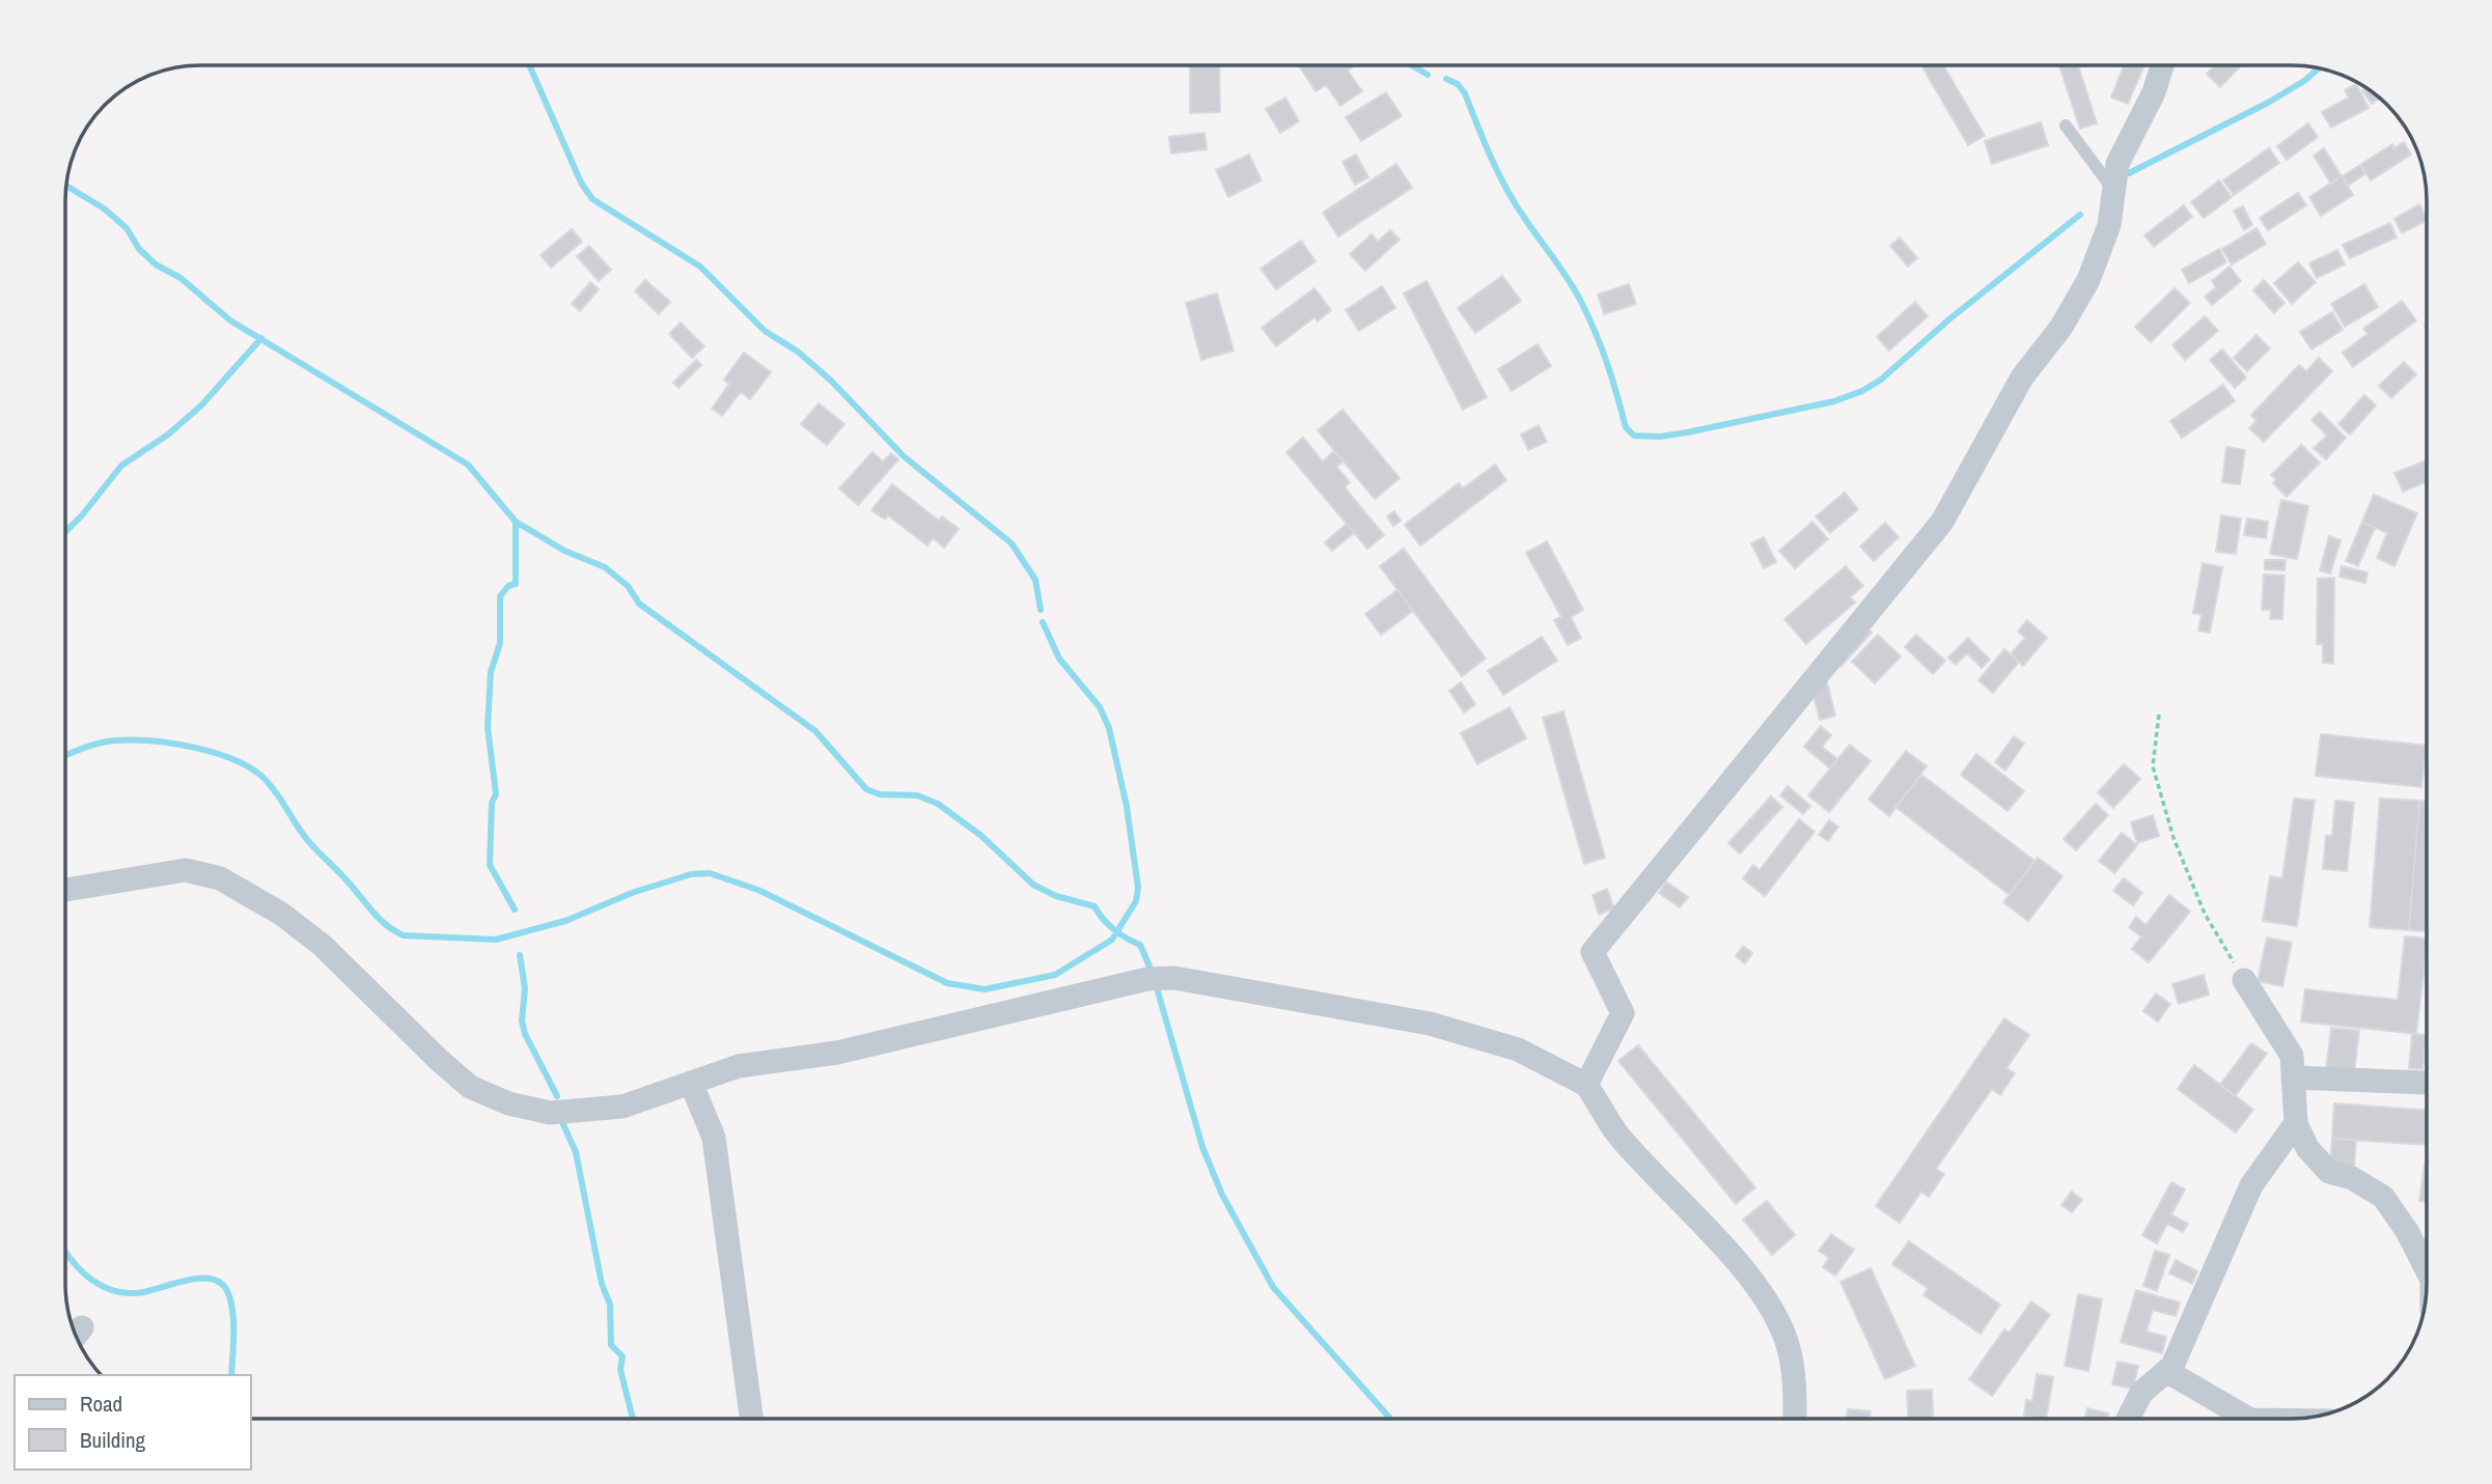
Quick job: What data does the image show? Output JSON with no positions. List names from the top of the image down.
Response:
{
  "legend": ["Road", "Building"]
}
